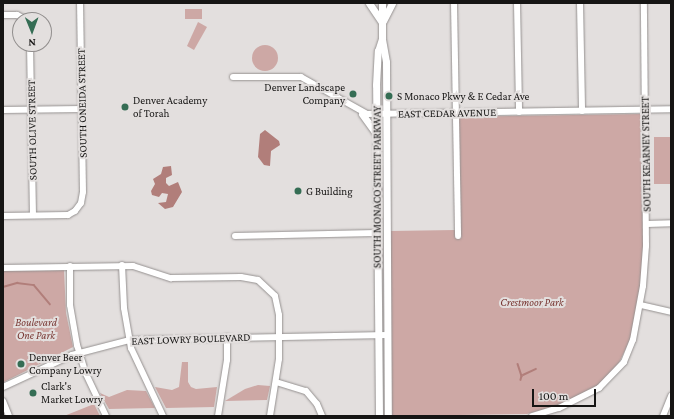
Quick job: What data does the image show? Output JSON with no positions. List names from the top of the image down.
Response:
{
  "streets": {
    "main road": ["SOUTH MONACO STREET PARKWAY"],
    "street": [
      "SOUTH ONEIDA STREET",
      "EAST CEDAR AVENUE",
      "SOUTH OLIVE STREET",
      "SOUTH KEARNEY STREET",
      "EAST LOWRY BOULEVARD"
    ]
  },
  "crossings": [
    ["SOUTH ONEIDA STREET", "SOUTH OLIVE STREET"],
    ["EAST CEDAR AVENUE", "SOUTH KEARNEY STREET"],
    ["EAST CEDAR AVENUE", "SOUTH MONACO STREET PARKWAY"],
    ["SOUTH MONACO STREET PARKWAY", "EAST LOWRY BOULEVARD"]
  ],
  "parks": ["Crestmoor Park", "Boulevard One Park"],
  "places": [
    "Denver Landscape Company",
    "S Monaco Pkwy & E Cedar Ave",
    "Denver Academy of Torah",
    "G Building",
    "Denver Beer Company Lowry",
    "Clark's Market Lowry"
  ],
  "scale_bar": "100 m",
  "north": "bottom"
}
